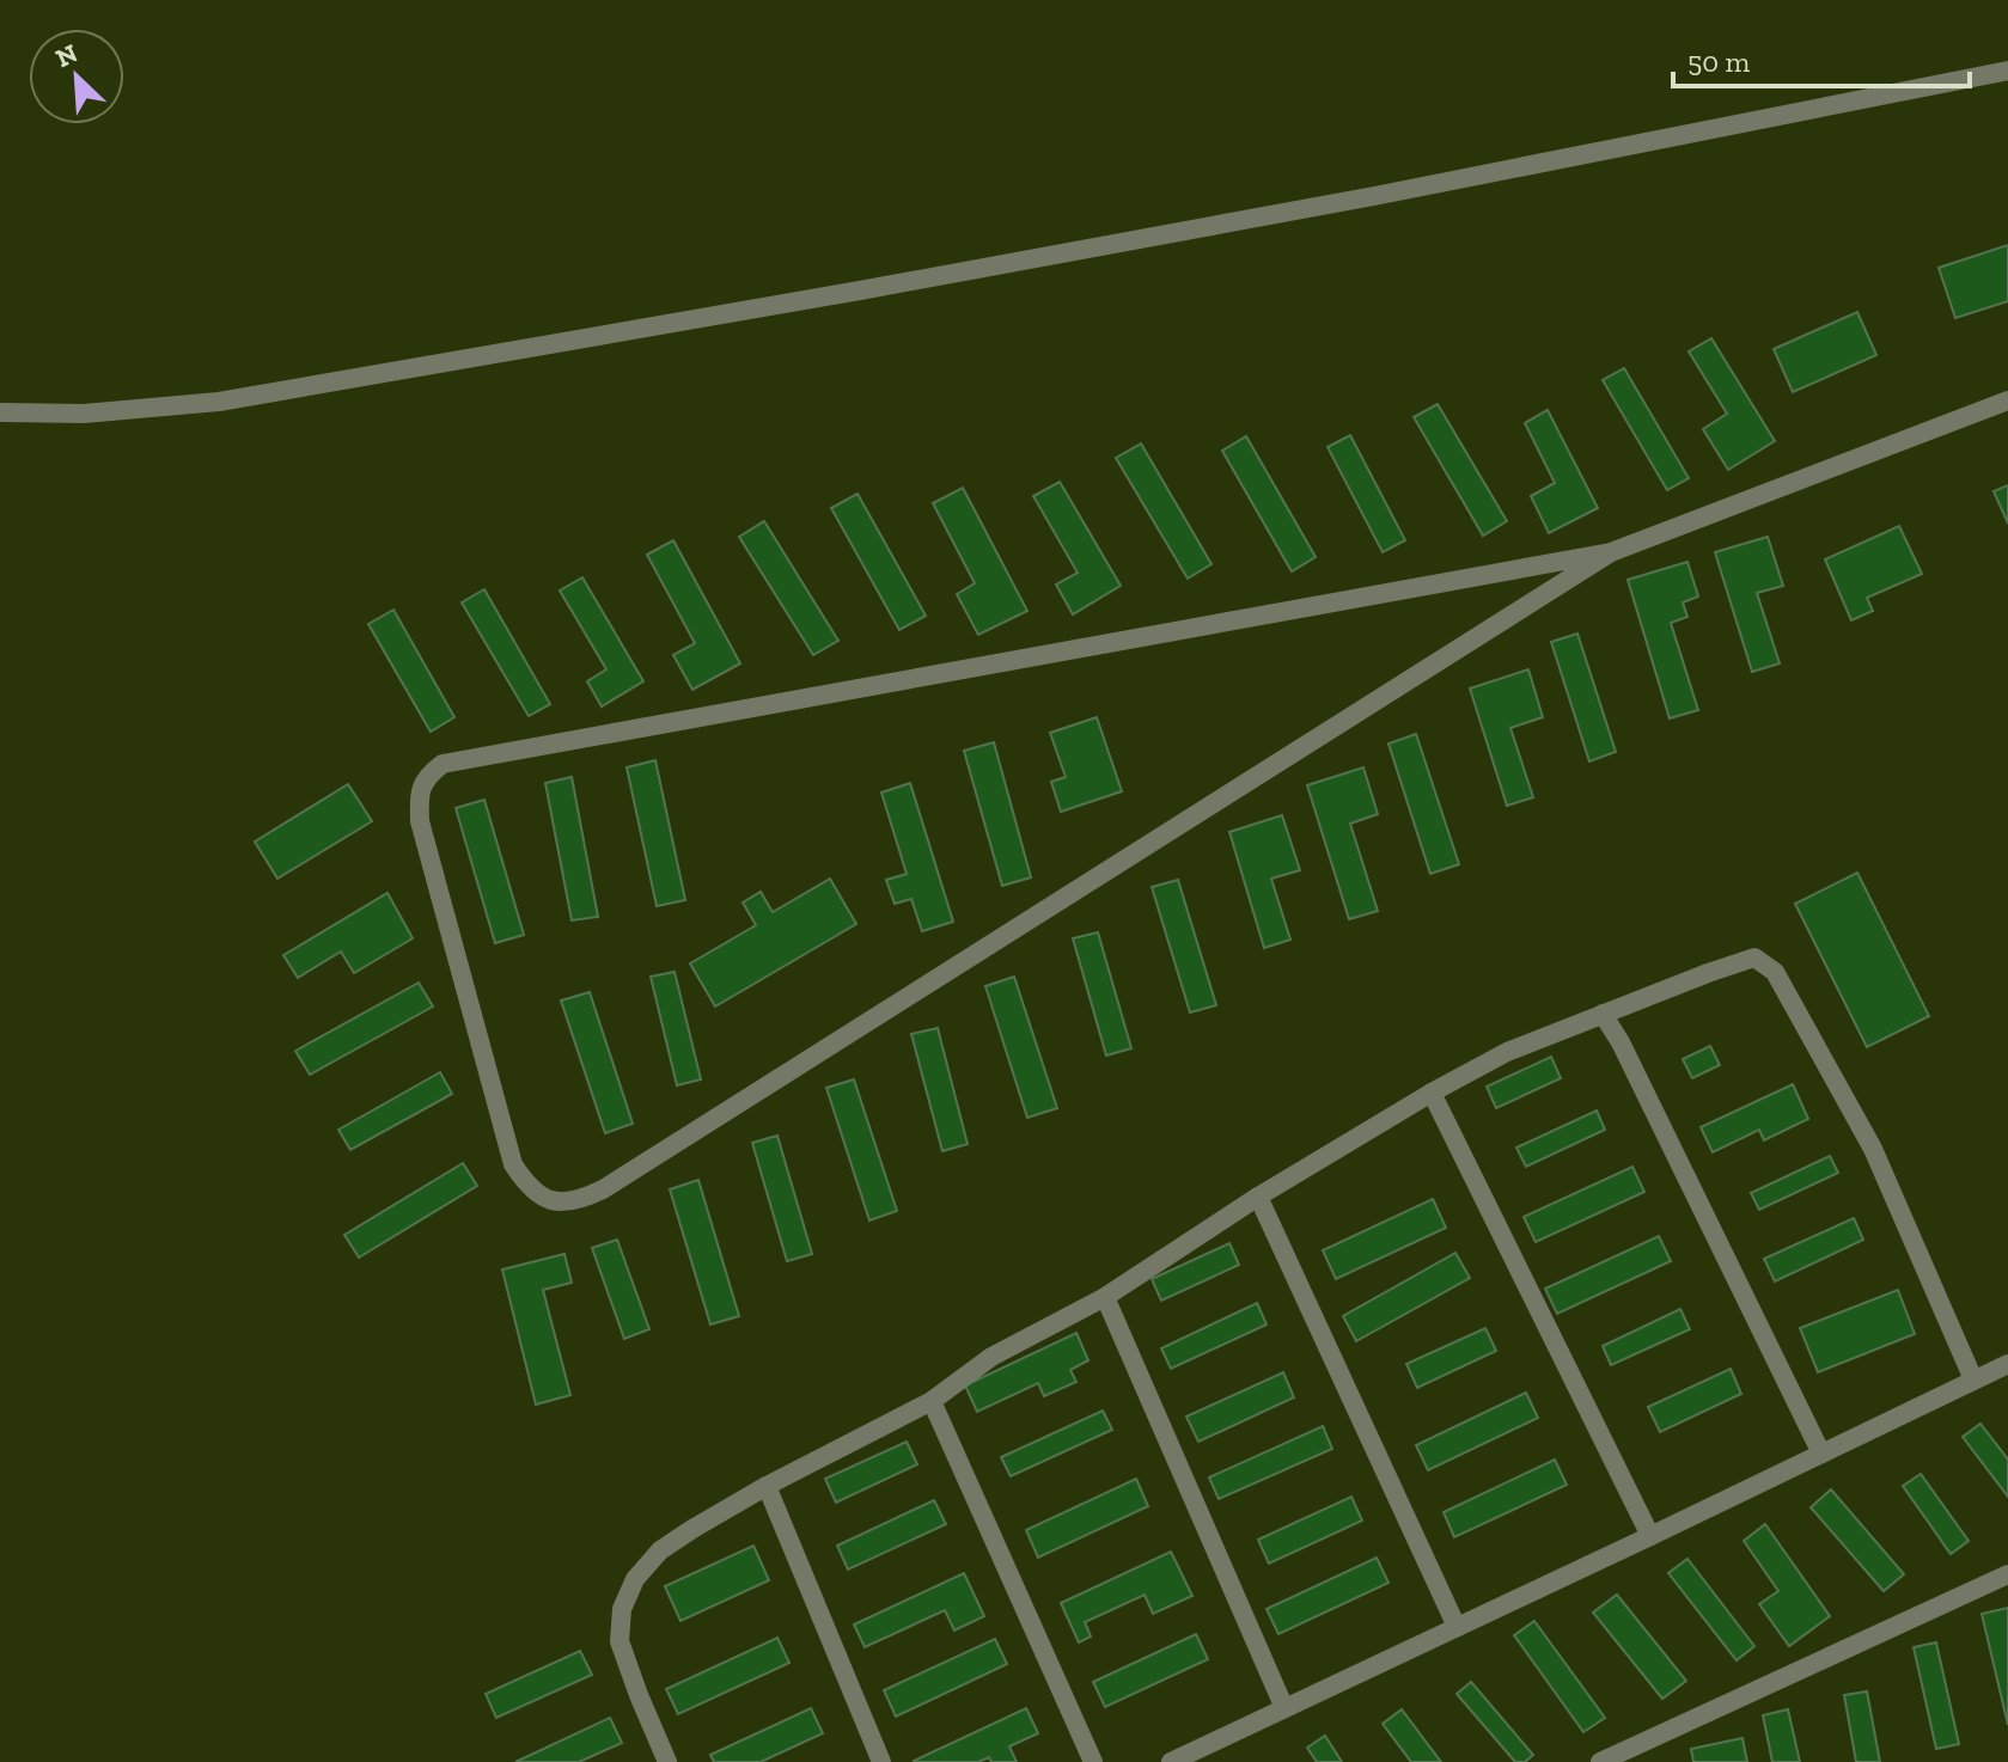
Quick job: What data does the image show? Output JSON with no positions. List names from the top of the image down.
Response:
{
  "scale_bar": "50 m",
  "north": "top left"
}
